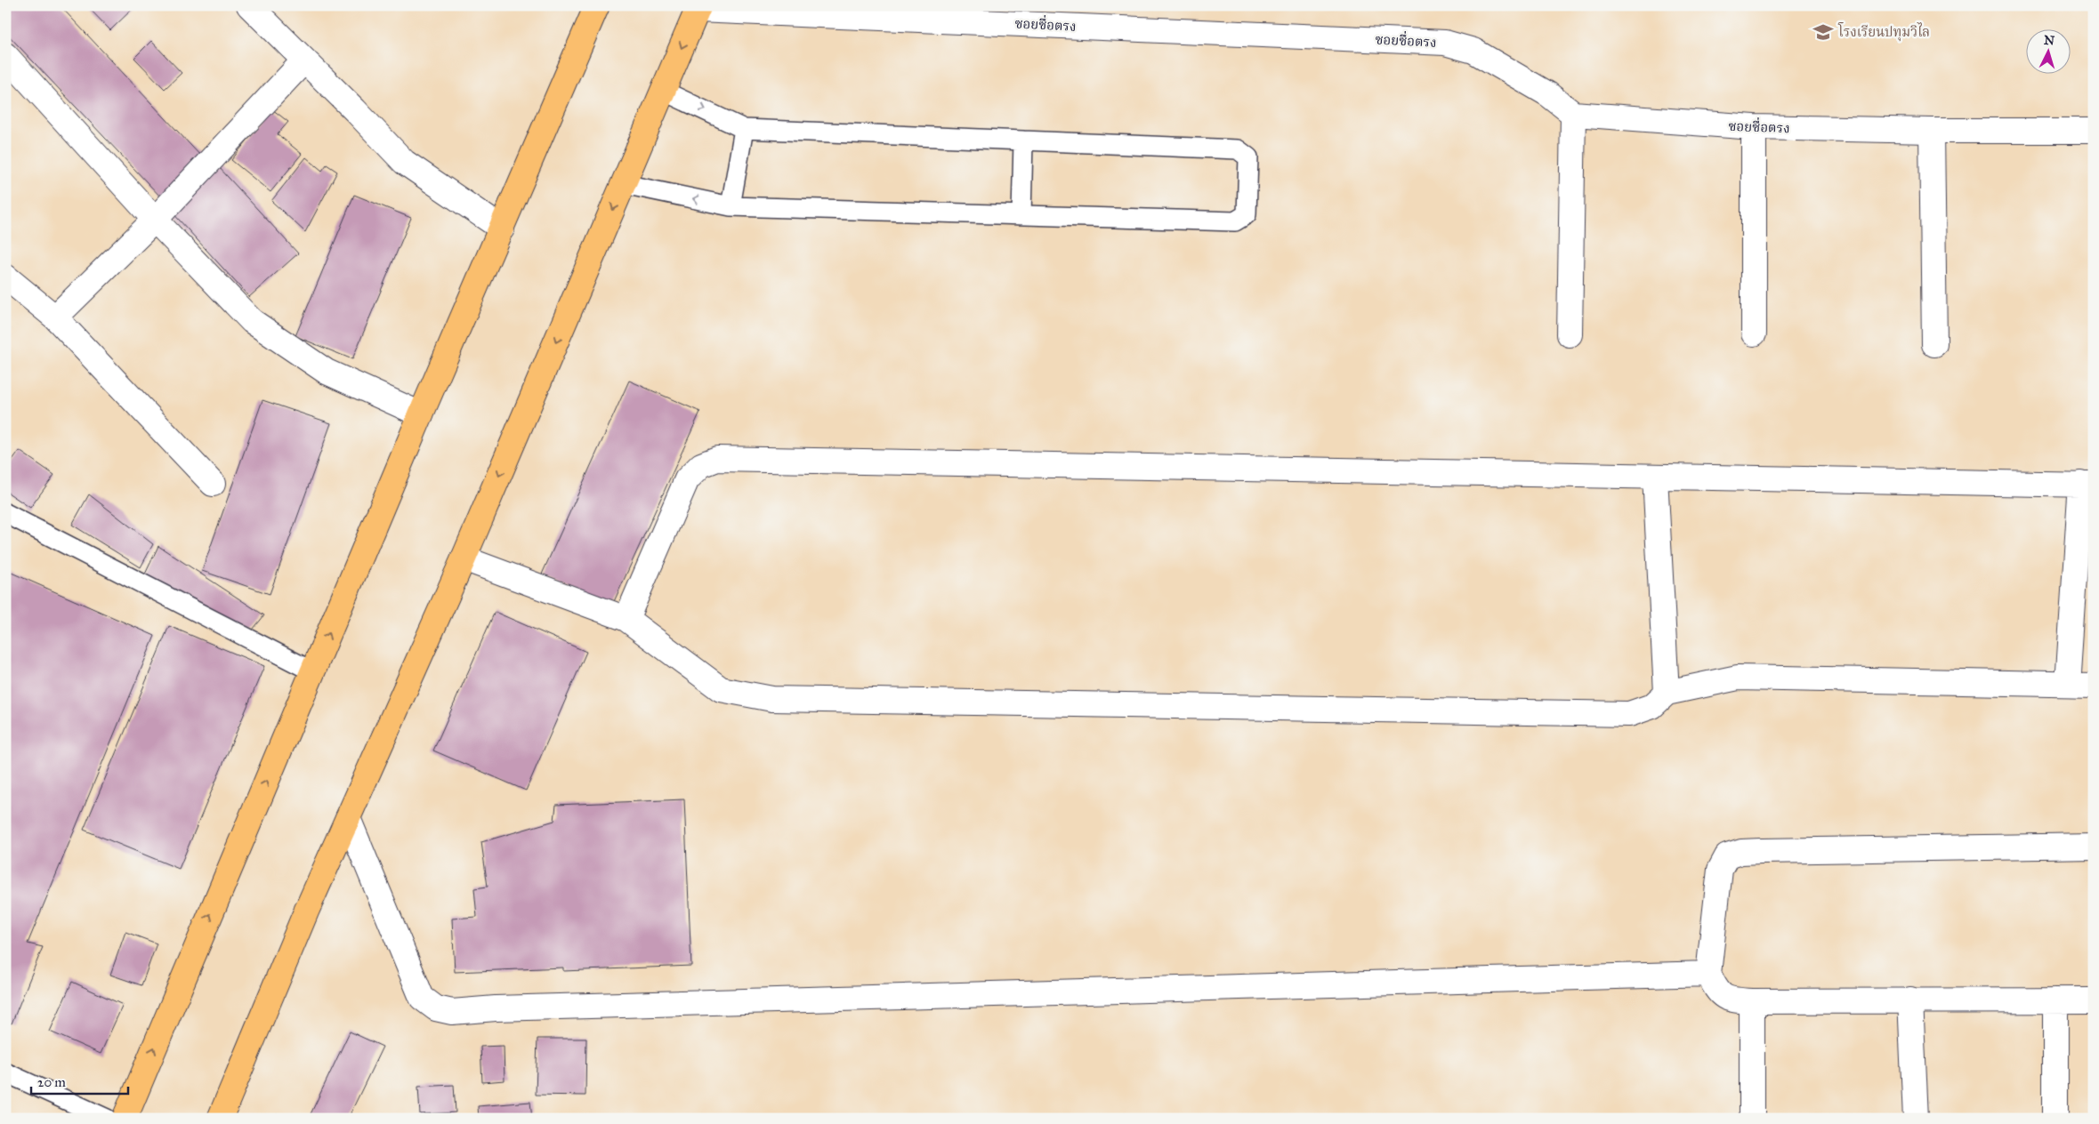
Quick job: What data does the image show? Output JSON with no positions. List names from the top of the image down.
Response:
{
  "streets": {
    "street": ["ซอยซื่อตรง"]
  },
  "places": {
    "school or university": ["โรงเรียนปทุมวิไล"]
  },
  "scale_bar": "20 m",
  "north": "top"
}
